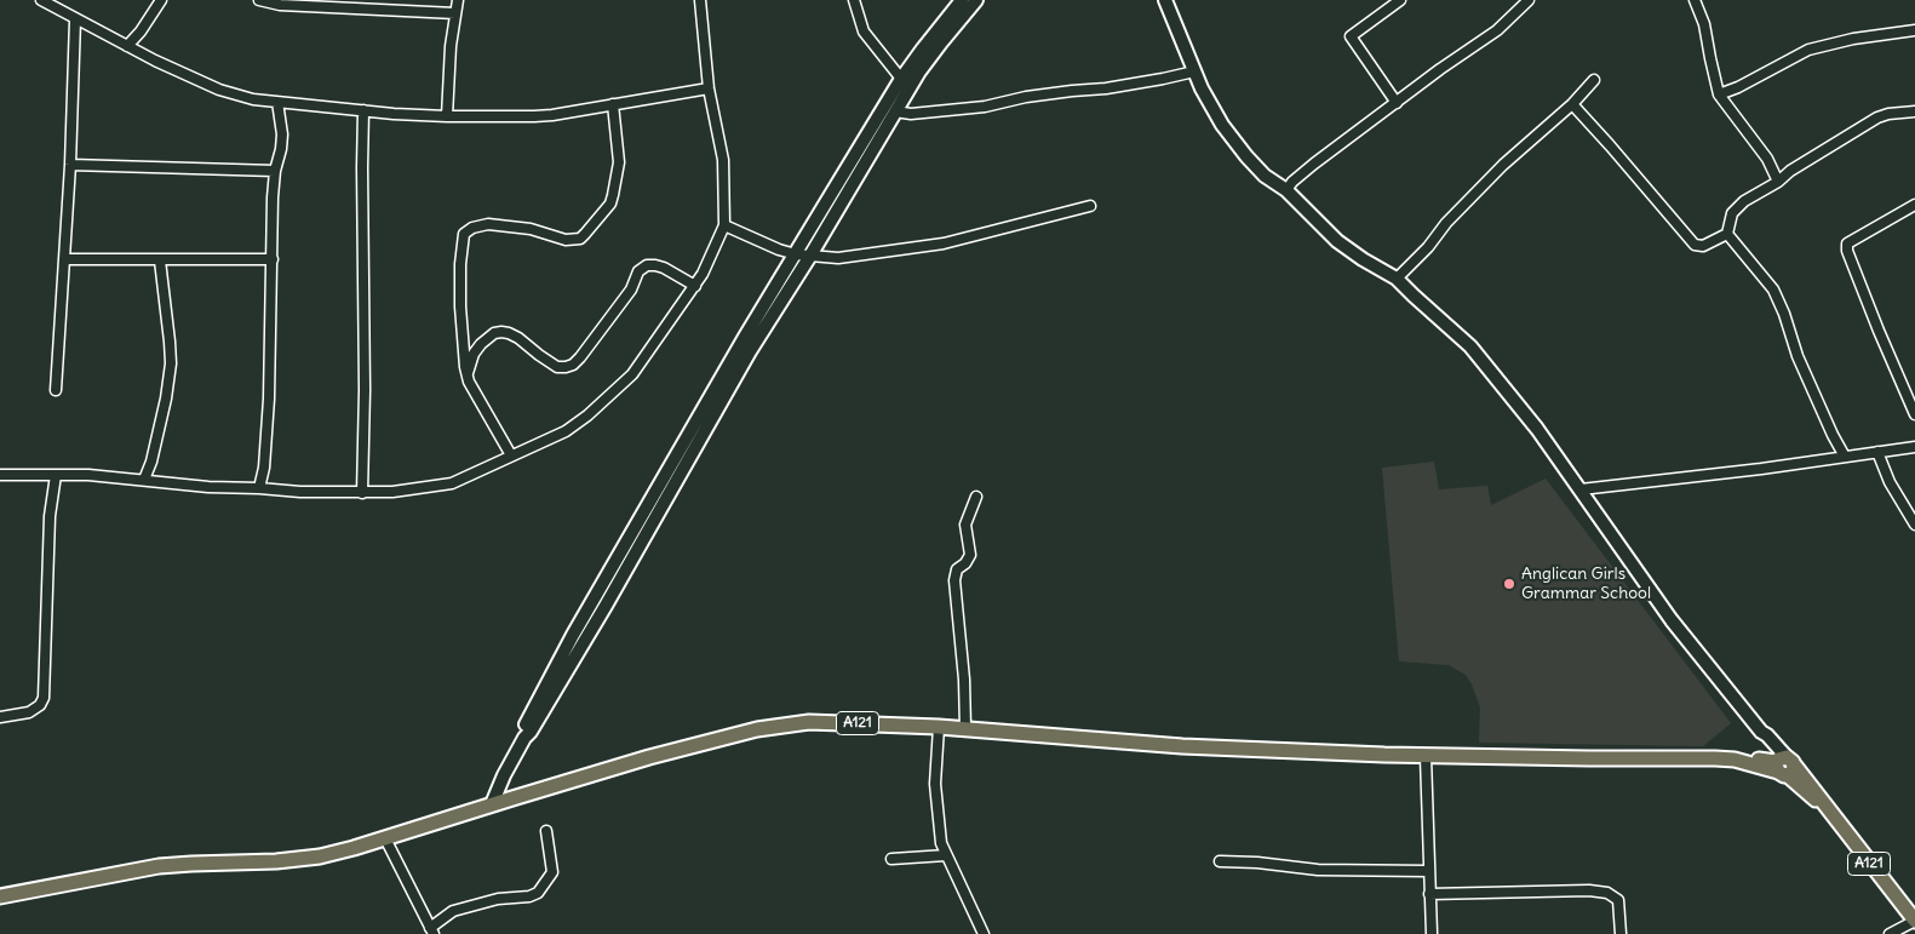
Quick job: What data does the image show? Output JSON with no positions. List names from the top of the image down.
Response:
{
  "streets": {
    "main road": ["A121"]
  },
  "places": ["Anglican Girls Grammar School"]
}
